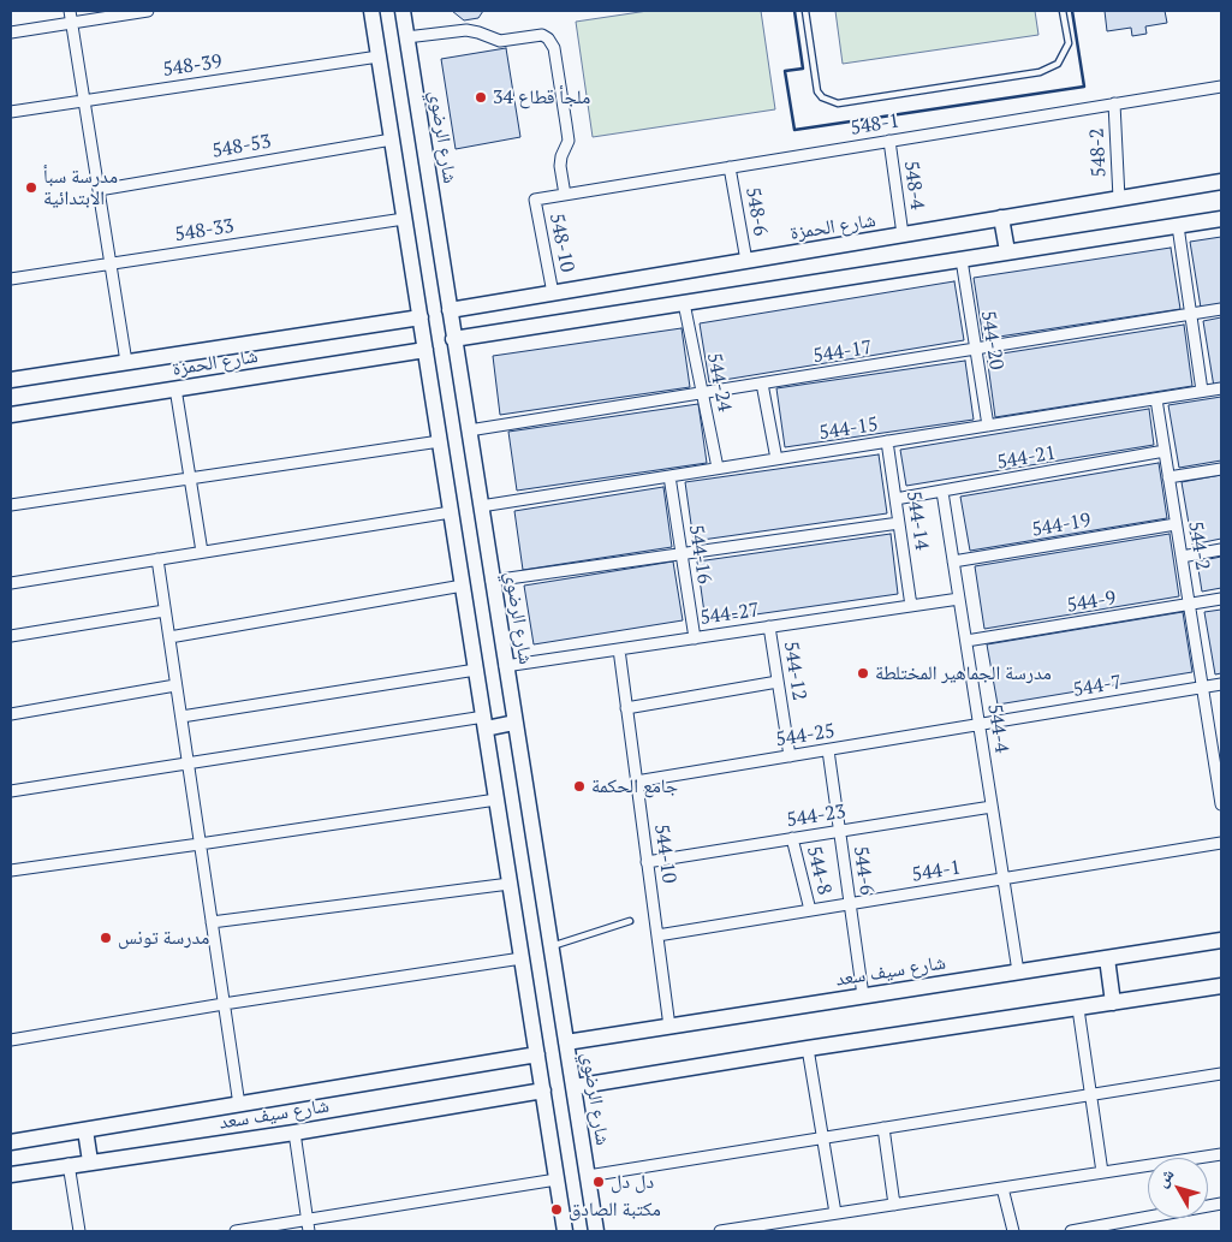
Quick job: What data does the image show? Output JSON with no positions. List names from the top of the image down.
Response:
{
  "streets": {
    "street": [
      "548-39",
      "548-1",
      "شارع الرضوي",
      "548-53",
      "548-2",
      "548-4",
      "548-6",
      "شارع الحمزة",
      "548-33",
      "548-10",
      "544-20",
      "544-17",
      "544-24",
      "544-15",
      "544-21",
      "544-14",
      "544-19",
      "544-2",
      "544-16",
      "544-9",
      "544-27",
      "544-12",
      "544-7",
      "544-4",
      "544-25",
      "544-23",
      "544-10",
      "544-8",
      "544-6",
      "544-1",
      "شارع سيف سعد"
    ]
  },
  "crossings": [
    ["548-1", "548-2"],
    ["548-1", "548-4"],
    ["548-1", "548-6"],
    ["548-1", "548-10"],
    ["شارع الرضوي", "شارع الحمزة"],
    ["شارع الرضوي", "544-17"],
    ["شارع الرضوي", "544-15"],
    ["شارع الرضوي", "544-27"],
    ["شارع الرضوي", "شارع سيف سعد"],
    ["548-2", "شارع الحمزة"],
    ["548-4", "شارع الحمزة"],
    ["548-6", "شارع الحمزة"],
    ["شارع الحمزة", "548-10"],
    ["544-20", "544-17"],
    ["544-20", "544-15"],
    ["544-17", "544-24"],
    ["544-24", "544-15"],
    ["544-15", "544-14"],
    ["544-15", "544-2"],
    ["544-15", "544-16"],
    ["544-21", "544-14"],
    ["544-21", "544-2"],
    ["544-21", "544-4"],
    ["544-14", "544-27"],
    ["544-19", "544-2"],
    ["544-19", "544-4"],
    ["544-2", "544-9"],
    ["544-2", "544-7"],
    ["544-16", "544-27"],
    ["544-9", "544-4"],
    ["544-27", "544-12"],
    ["544-27", "544-4"],
    ["544-27", "544-10"],
    ["544-12", "544-25"],
    ["544-7", "544-4"],
    ["544-7", "544-25"],
    ["544-4", "544-25"],
    ["544-4", "544-23"],
    ["544-4", "544-1"],
    ["544-4", "شارع سيف سعد"],
    ["544-25", "544-10"],
    ["544-25", "544-6"],
    ["544-23", "544-10"],
    ["544-23", "544-8"],
    ["544-23", "544-6"],
    ["544-10", "544-1"],
    ["544-10", "شارع سيف سعد"],
    ["544-8", "544-1"],
    ["544-6", "544-1"],
    ["544-6", "شارع سيف سعد"]
  ],
  "places": [
    "ملجأ قطاع 34",
    "مدرسة سبأ الابتدائية",
    "مدرسة الجماهير المختلطة",
    "جامع الحكمة",
    "مدرسة تونس",
    "دل دل",
    "مكتبة الصادق"
  ],
  "north": "top left"
}
